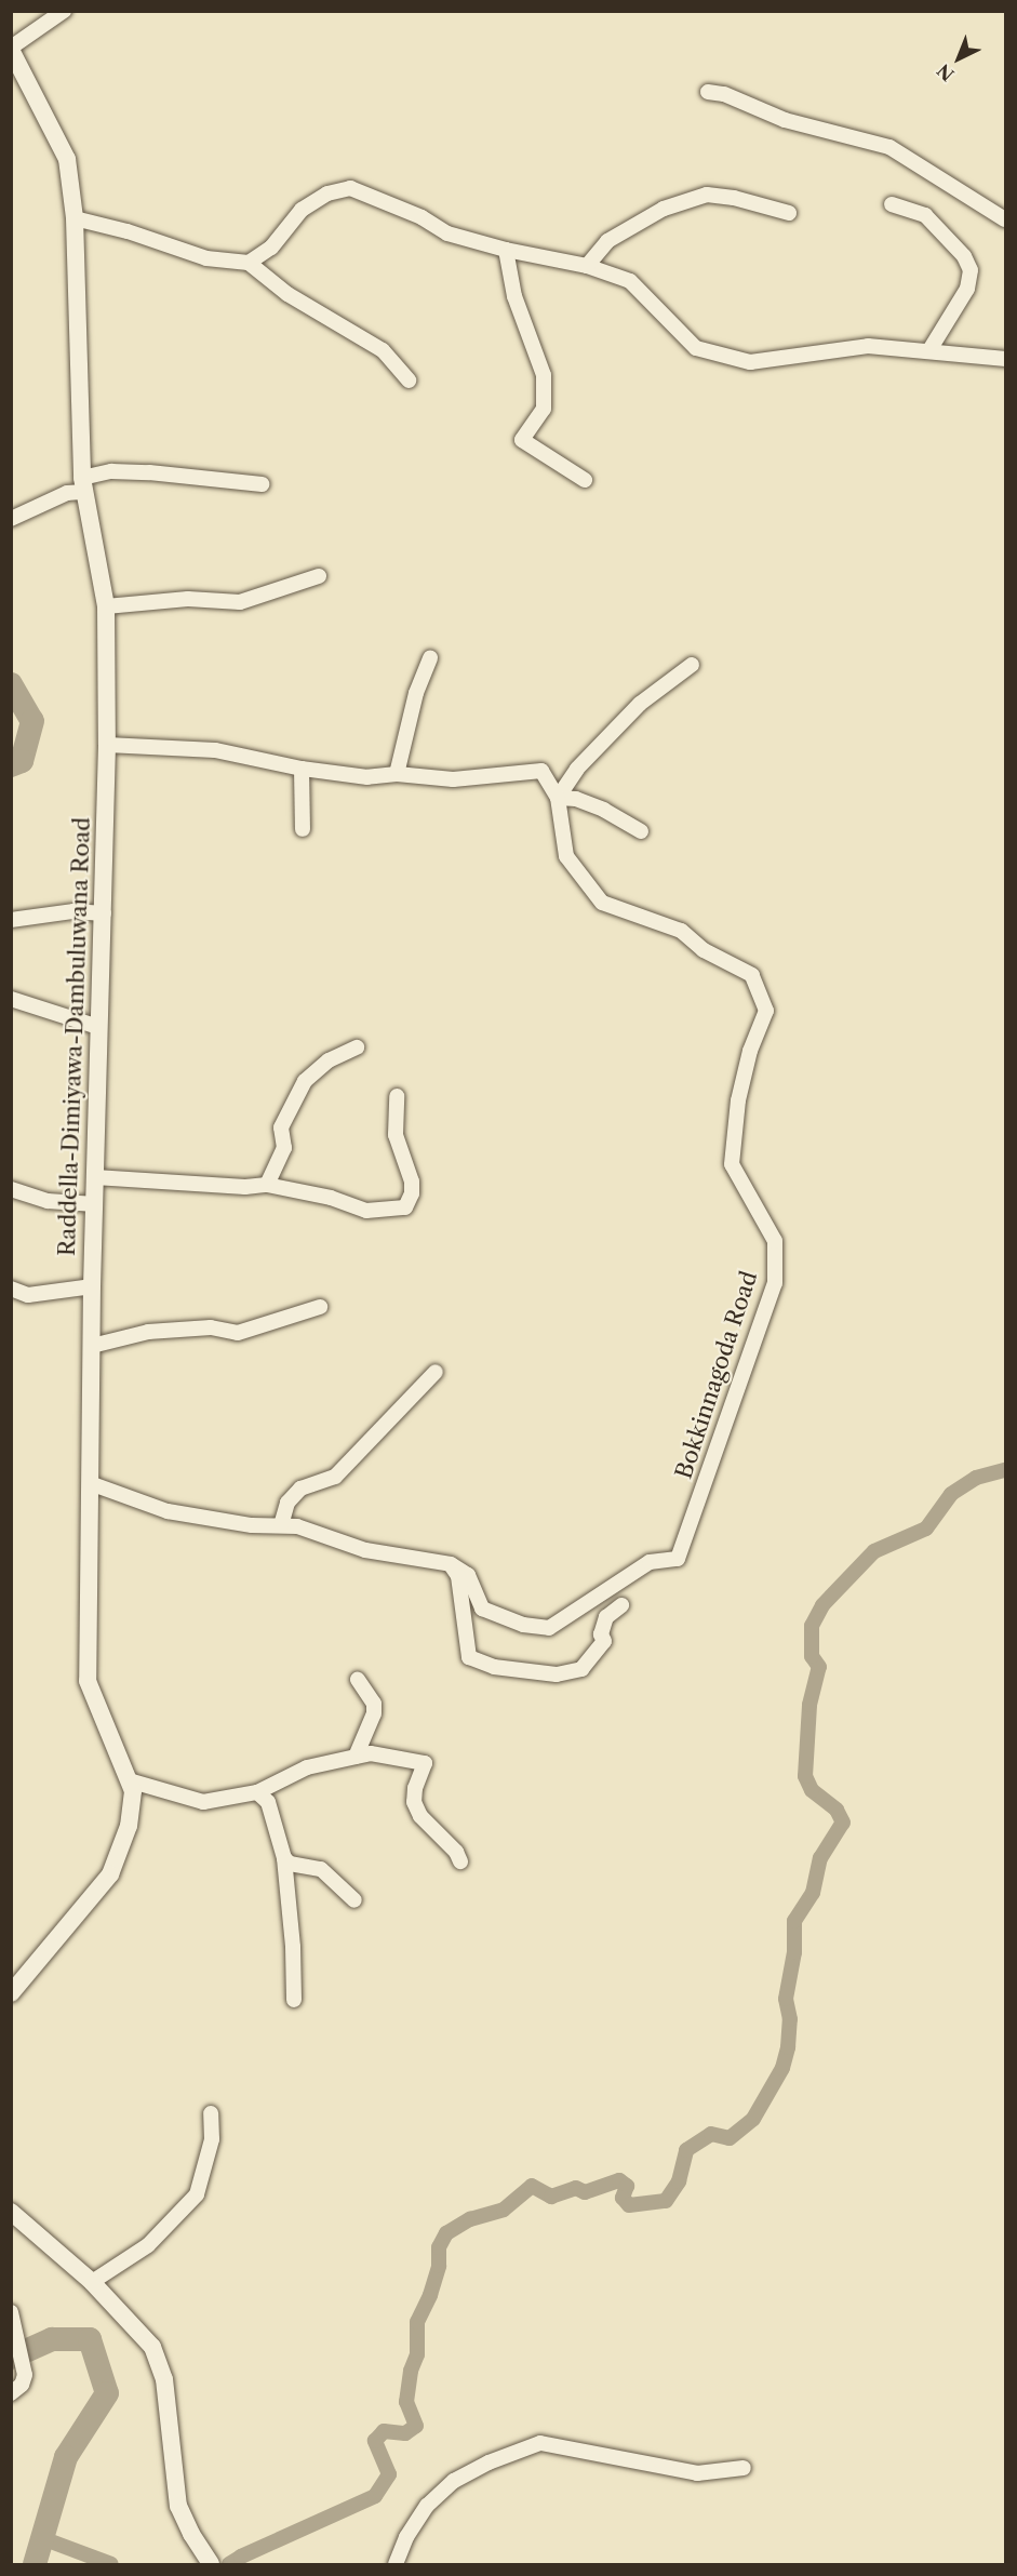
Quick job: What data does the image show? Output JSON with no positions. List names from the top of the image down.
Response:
{
  "streets": {
    "street": ["Raddella-Dimiyawa-Dambuluwana Road", "Bokkinnagoda Road"]
  },
  "crossings": [
    ["Raddella-Dimiyawa-Dambuluwana Road", "Bokkinnagoda Road"]
  ],
  "north": "bottom left"
}
